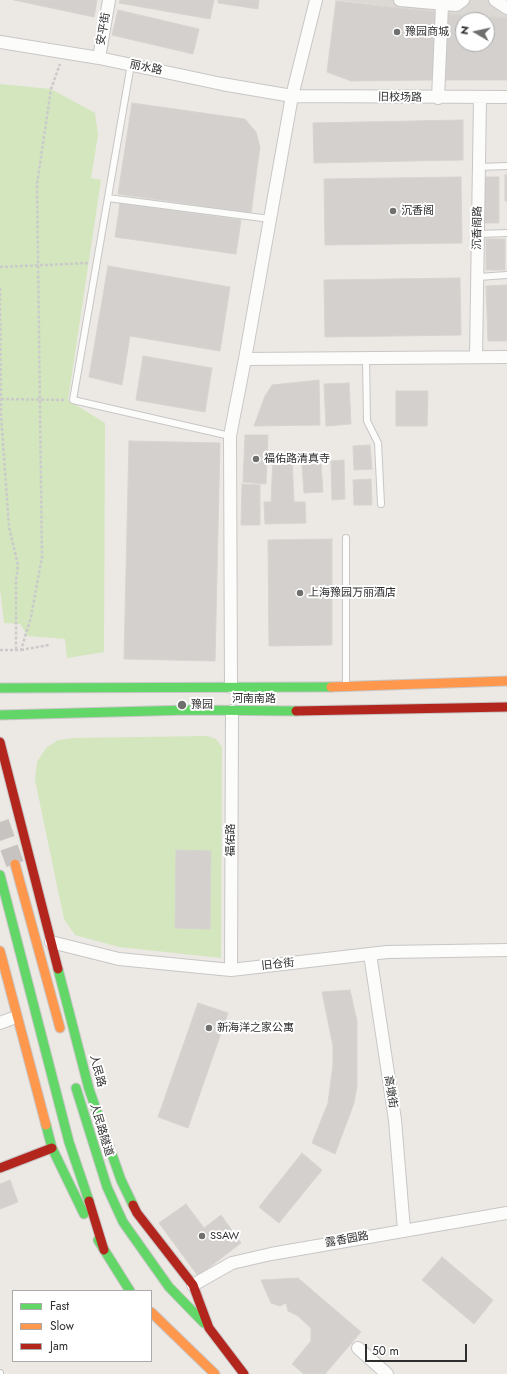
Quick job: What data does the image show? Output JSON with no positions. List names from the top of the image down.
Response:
{
  "streets": {
    "main road": ["河南南路", "人民路", "人民路隧道"],
    "street": [
      "安平街",
      "丽水路",
      "旧校场路",
      "沉香阁路",
      "福佑路",
      "旧仓街",
      "高墩街",
      "露香园路"
    ]
  },
  "crossings": [
    ["安平街", "丽水路"],
    ["丽水路", "旧校场路"],
    ["旧校场路", "沉香阁路"],
    ["河南南路", "福佑路"],
    ["福佑路", "旧仓街"],
    ["旧仓街", "人民路"],
    ["旧仓街", "高墩街"],
    ["人民路", "人民路隧道"],
    ["人民路", "露香园路"],
    ["高墩街", "露香园路"]
  ],
  "places": [
    "豫园商城",
    "沉香阁",
    "福佑路清真寺",
    "上海豫园万丽酒店",
    "豫园",
    "新海洋之家公寓",
    "SSAW"
  ],
  "legend": ["Fast", "Slow", "Jam"],
  "scale_bar": "50 m",
  "north": "left"
}
